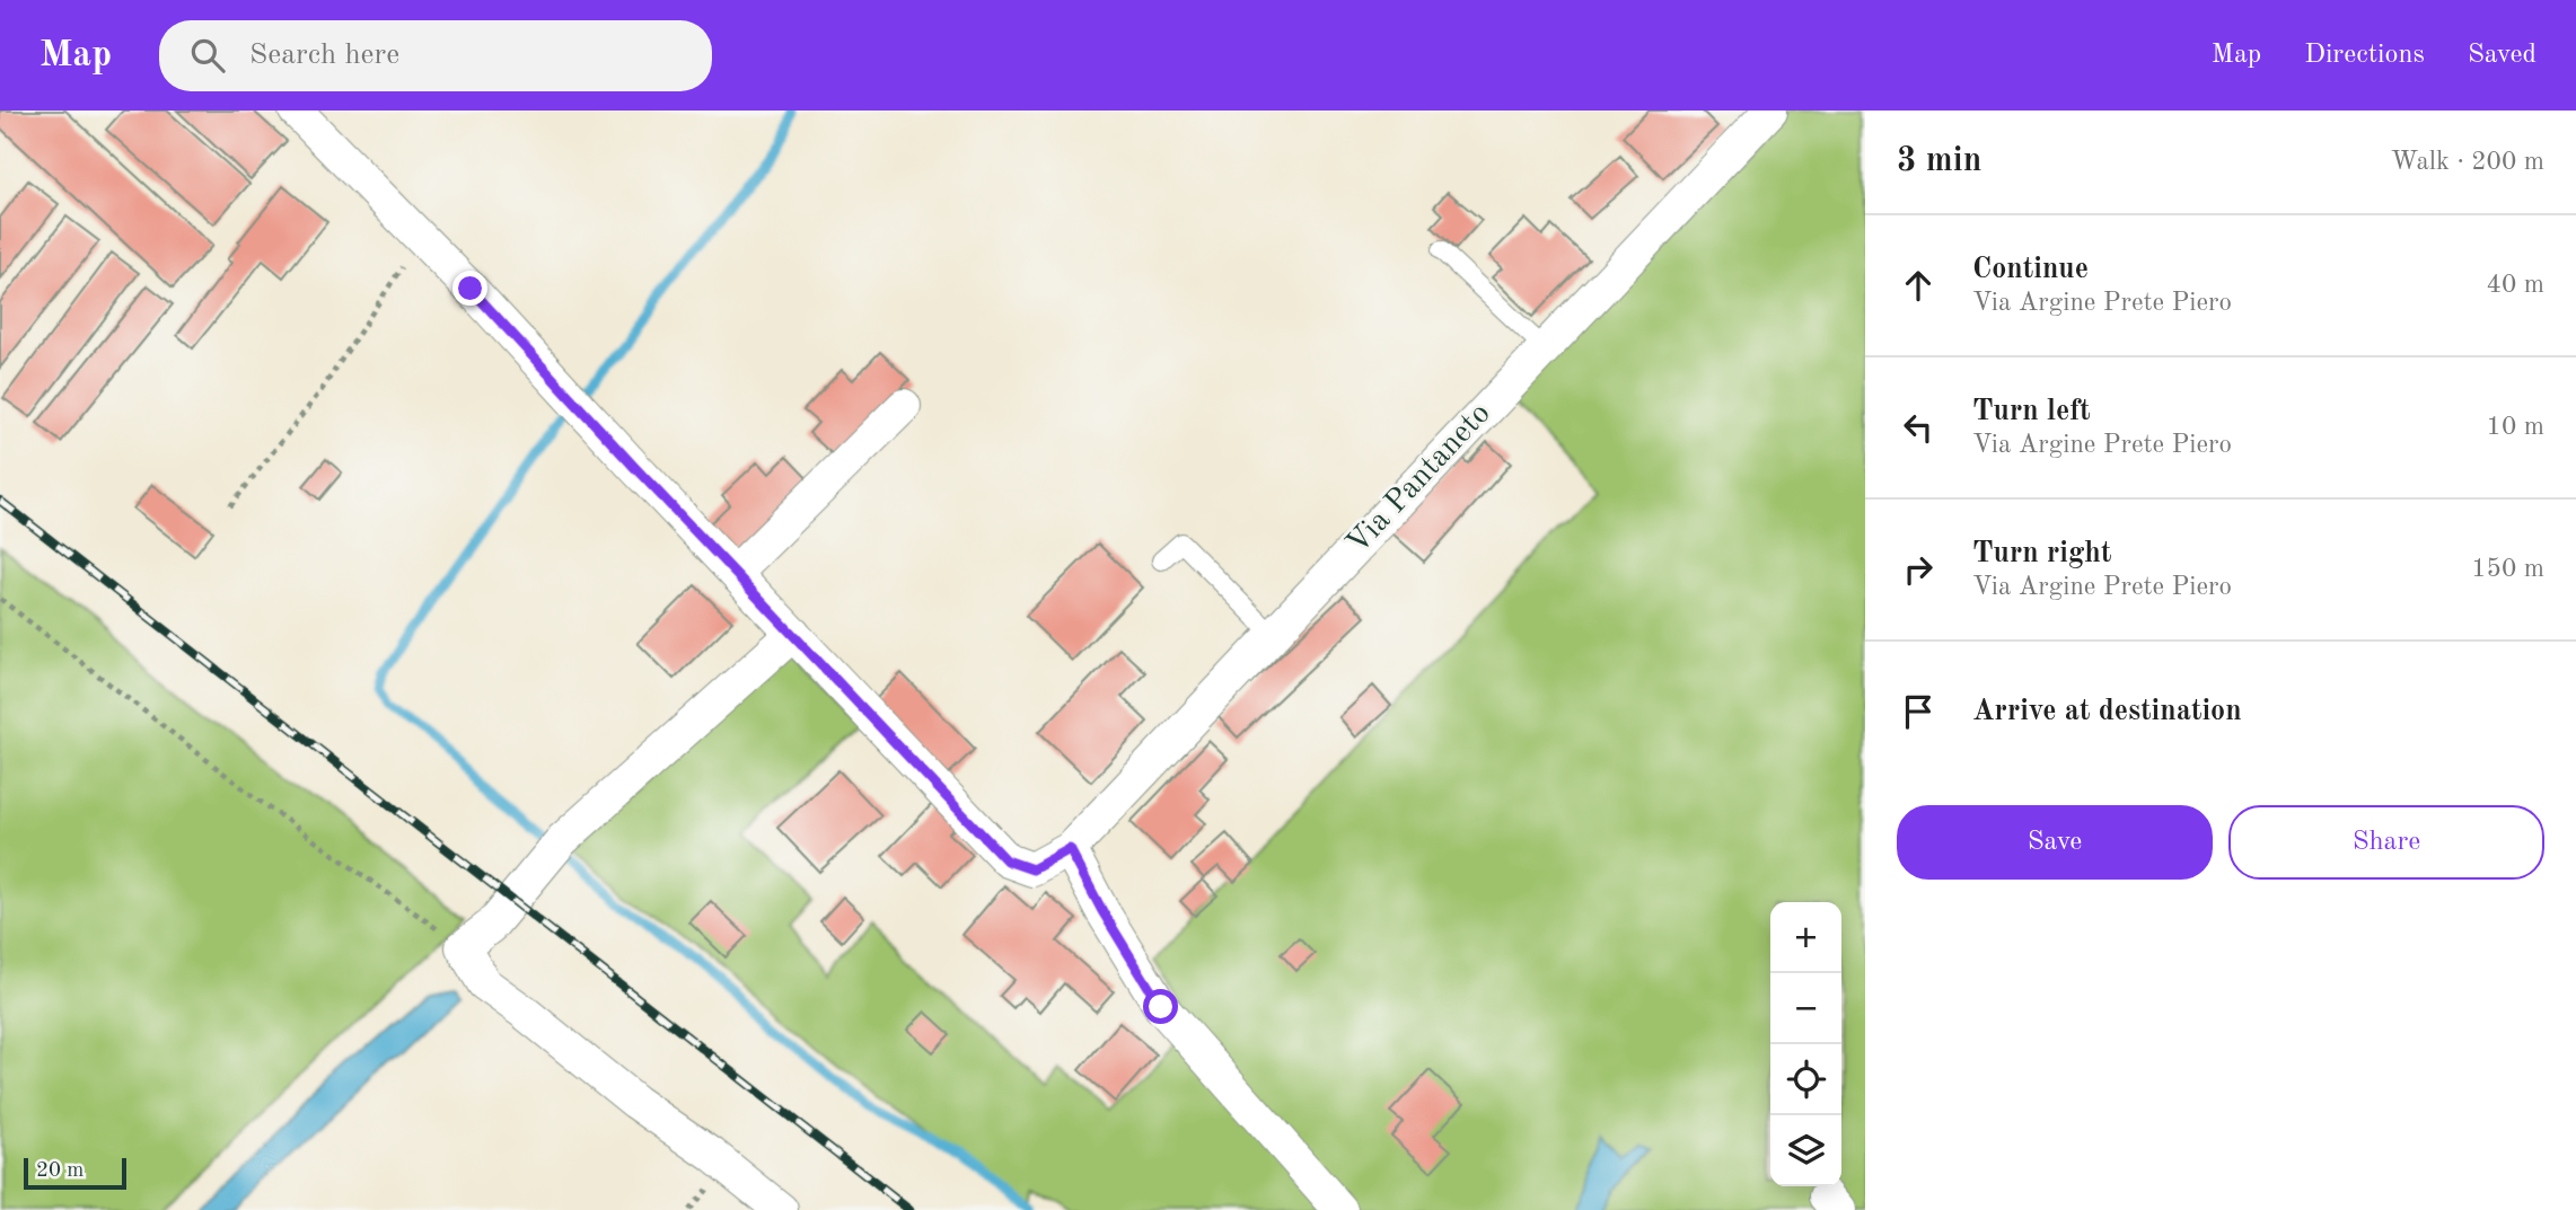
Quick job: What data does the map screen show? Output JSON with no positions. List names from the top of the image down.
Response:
{
  "streets": {
    "street": ["Via Pantaneto"]
  },
  "scale_bar": "20 m",
  "page": {
    "header": "Map",
    "search": "Search here",
    "nav": ["Map", "Directions", "Saved"],
    "heading": ["3 min", "Walk · 200 m"],
    "list": [
      ["Continue", "Via Argine Prete Piero", "40 m"],
      ["Turn left", "Via Argine Prete Piero", "10 m"],
      ["Turn right", "Via Argine Prete Piero", "150 m"],
      "Arrive at destination"
    ],
    "buttons": ["Save", "Share"],
    "map_buttons": ["+", "−"],
    "scale": "20 m"
  }
}
